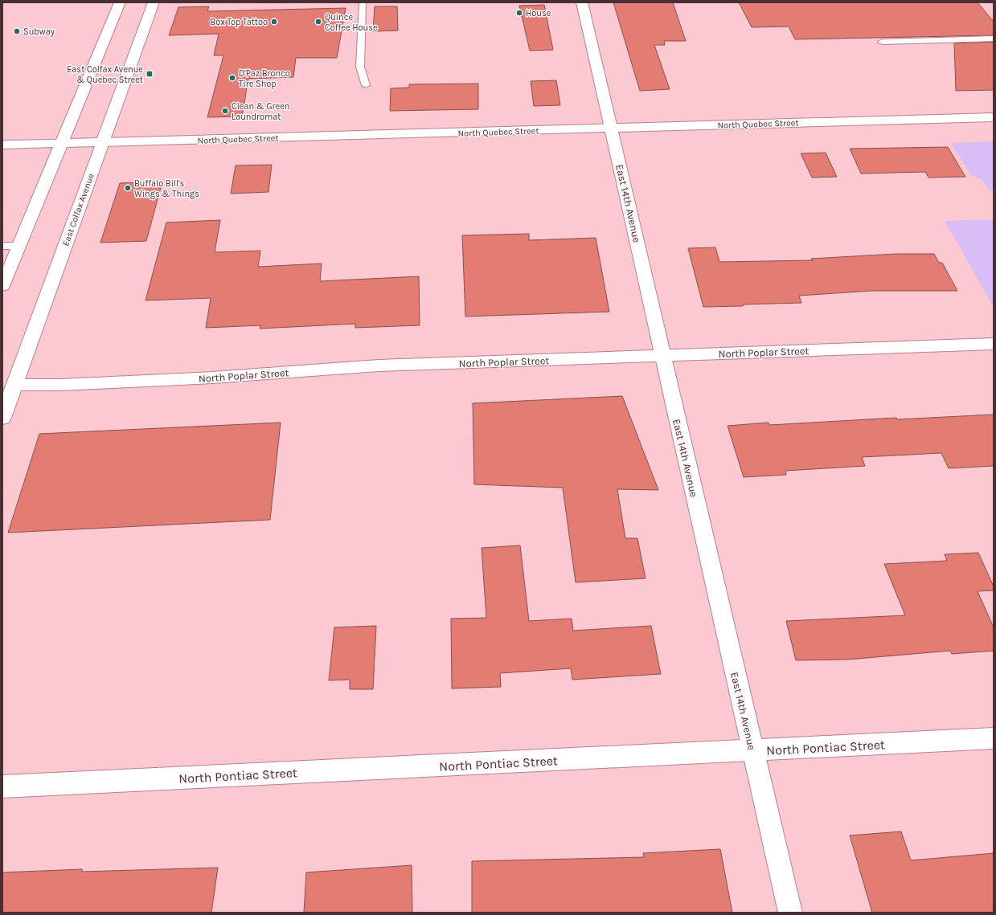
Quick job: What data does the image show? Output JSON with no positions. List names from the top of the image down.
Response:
{
  "streets": {
    "main road": [
      "North Quebec Street",
      "East 14th Avenue",
      "East Colfax Avenue",
      "North Poplar Street",
      "North Pontiac Street"
    ]
  },
  "crossings": [
    ["North Quebec Street", "East 14th Avenue"],
    ["North Quebec Street", "East Colfax Avenue"],
    ["East 14th Avenue", "North Poplar Street"],
    ["East 14th Avenue", "North Pontiac Street"],
    ["East Colfax Avenue", "North Poplar Street"]
  ],
  "places": {
    "other": [
      "House",
      "Box Top Tattoo",
      "Quince Coffee House",
      "Subway",
      "D'Paz Bronco Tire Shop",
      "Clean & Green Laundromat",
      "Buffalo Bill's Wings & Things"
    ],
    "transit": ["East Colfax Avenue & Quebec Street"]
  }
}
